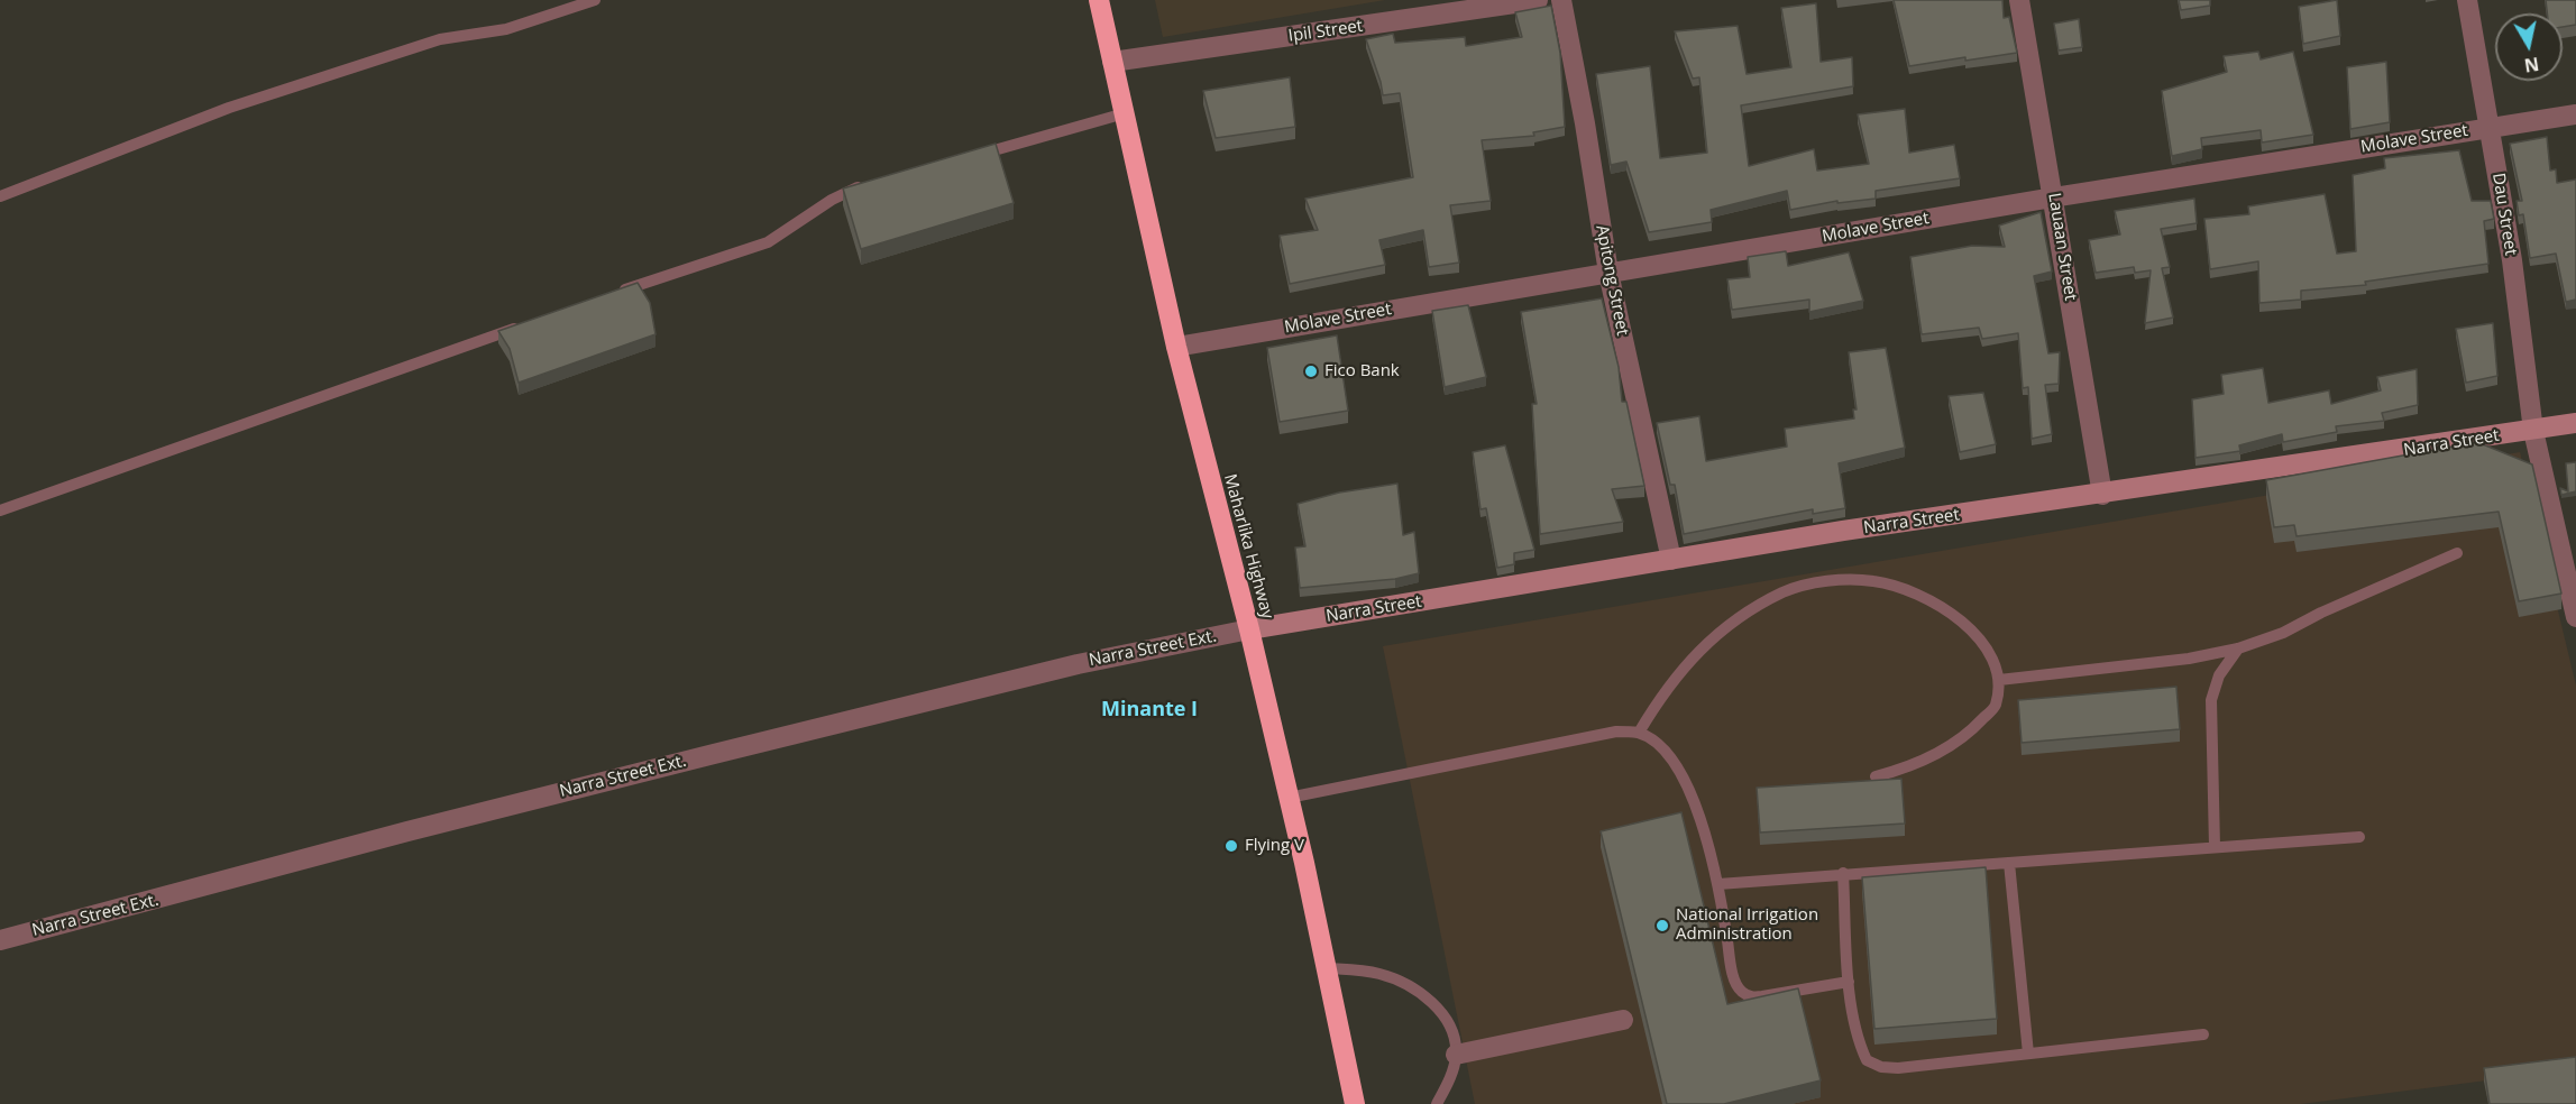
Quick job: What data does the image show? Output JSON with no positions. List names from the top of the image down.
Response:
{
  "streets": {
    "highway": ["Maharlika Highway"],
    "street": [
      "Ipil Street",
      "Molave Street",
      "Dau Street",
      "Lauaan Street",
      "Apitong Street",
      "Narra Street",
      "Narra Street Ext."
    ]
  },
  "crossings": [
    ["Ipil Street", "Maharlika Highway"],
    ["Molave Street", "Dau Street"],
    ["Molave Street", "Lauaan Street"],
    ["Molave Street", "Apitong Street"],
    ["Molave Street", "Maharlika Highway"],
    ["Dau Street", "Narra Street"],
    ["Lauaan Street", "Narra Street"],
    ["Apitong Street", "Narra Street"],
    ["Narra Street", "Maharlika Highway"],
    ["Narra Street", "Narra Street Ext."],
    ["Maharlika Highway", "Narra Street Ext."]
  ],
  "districts": ["Minante I"],
  "places": ["Fico Bank", "Flying V", "National Irrigation Administration"],
  "north": "bottom"
}
